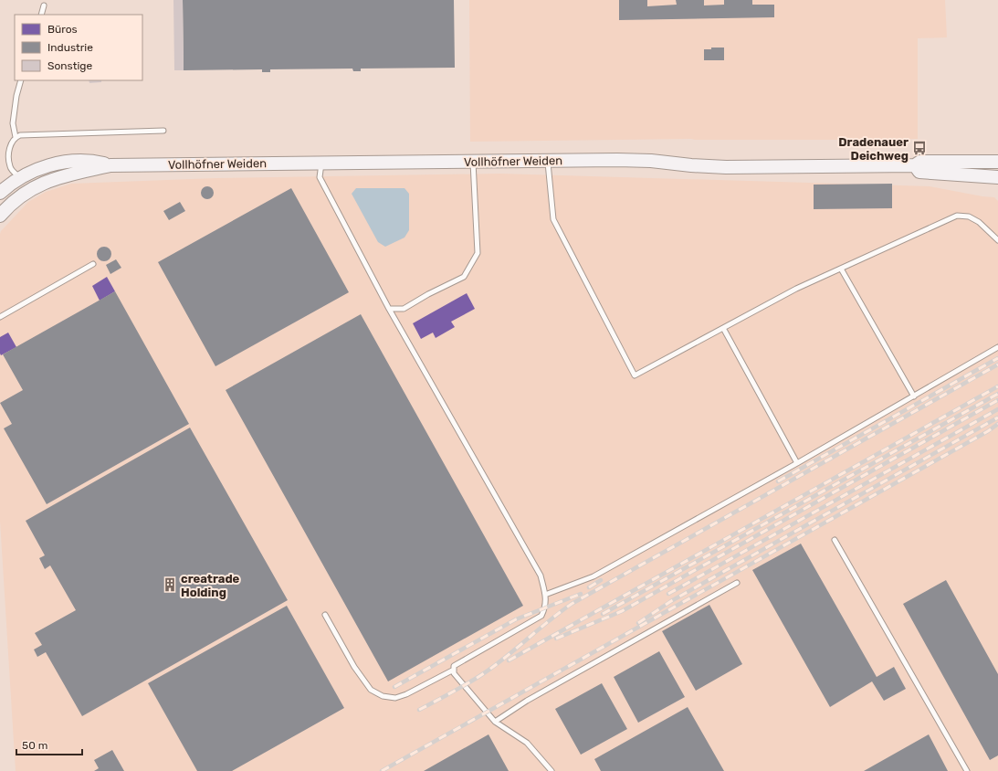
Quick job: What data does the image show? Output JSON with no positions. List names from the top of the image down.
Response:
{
  "streets": {
    "main road": ["Vollhöfner Weiden"]
  },
  "places": {
    "bus stop": ["Dradenauer Deichweg"],
    "building": ["creatrade Holding"]
  },
  "legend": ["Büros", "Industrie", "Sonstige"],
  "scale_bar": "50 m"
}
